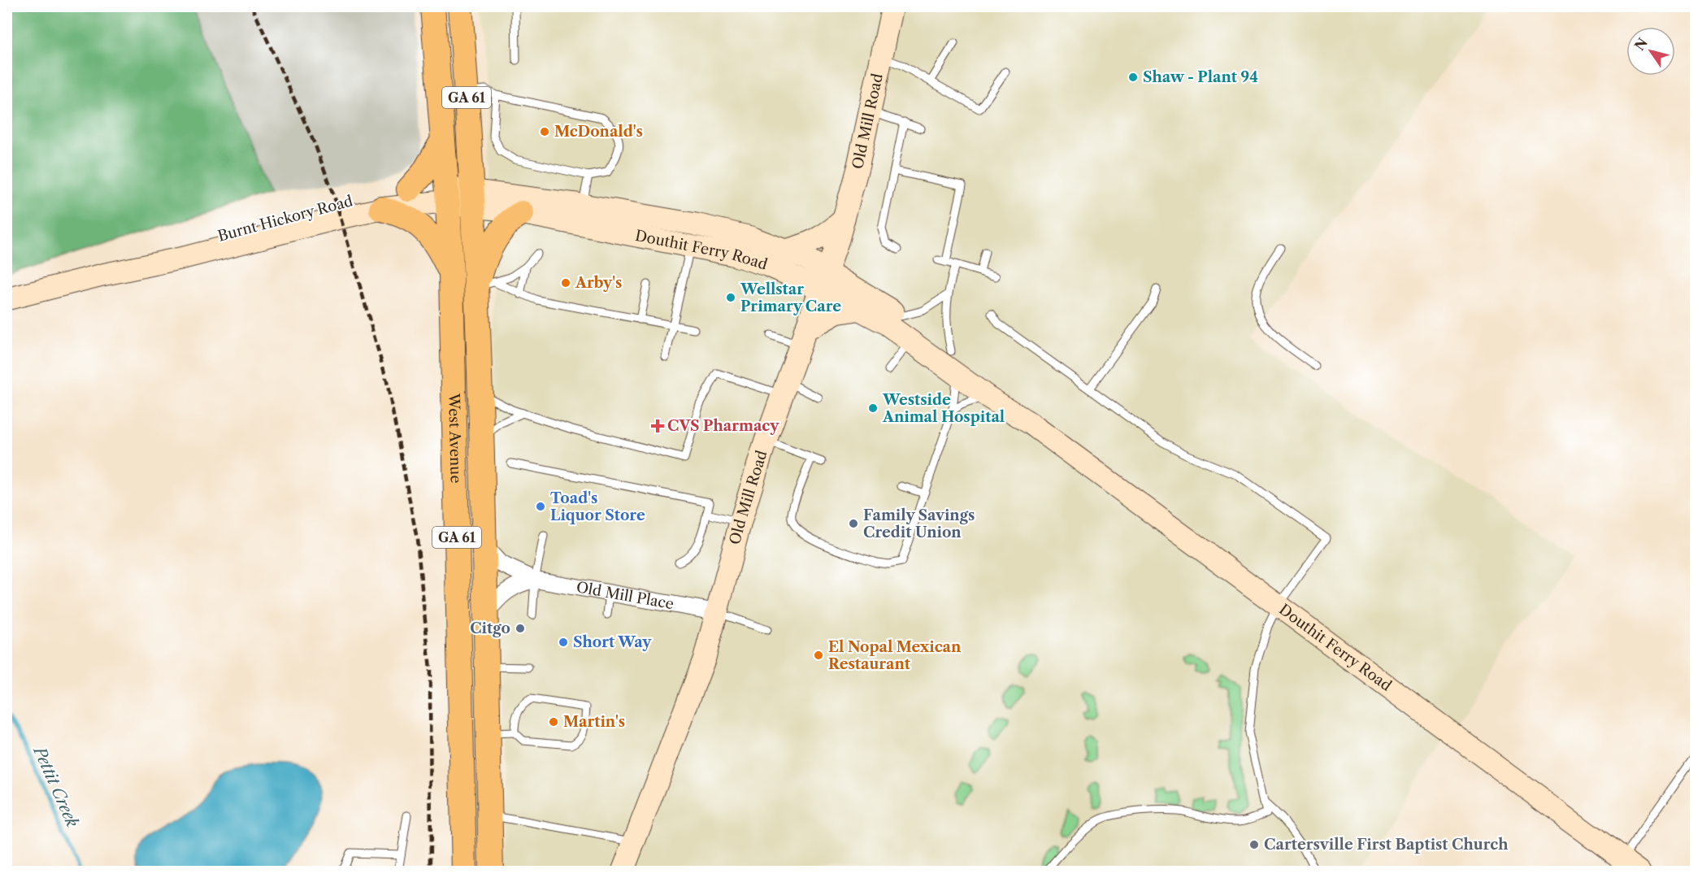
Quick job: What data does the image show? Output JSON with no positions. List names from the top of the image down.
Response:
{
  "streets": {
    "main road": ["GA 61", "West Avenue"],
    "street": [
      "Old Mill Road",
      "Burnt Hickory Road",
      "Douthit Ferry Road",
      "Old Mill Place"
    ]
  },
  "crossings": [
    ["Old Mill Road", "Douthit Ferry Road"],
    ["Old Mill Road", "Old Mill Place"],
    ["Burnt Hickory Road", "Douthit Ferry Road"],
    ["Burnt Hickory Road", "West Avenue"],
    ["Douthit Ferry Road", "West Avenue"],
    ["West Avenue", "Old Mill Place"]
  ],
  "water": ["Pettit Creek"],
  "places": {
    "other": [
      "Shaw - Plant 94",
      "McDonald's",
      "Arby's",
      "Wellstar Primary Care",
      "Westside Animal Hospital",
      "Toad's Liquor Store",
      "Family Savings Credit Union",
      "Citgo",
      "Short Way",
      "El Nopal Mexican Restaurant",
      "Martin's",
      "Cartersville First Baptist Church"
    ],
    "health": ["CVS Pharmacy"]
  },
  "north": "top left"
}
